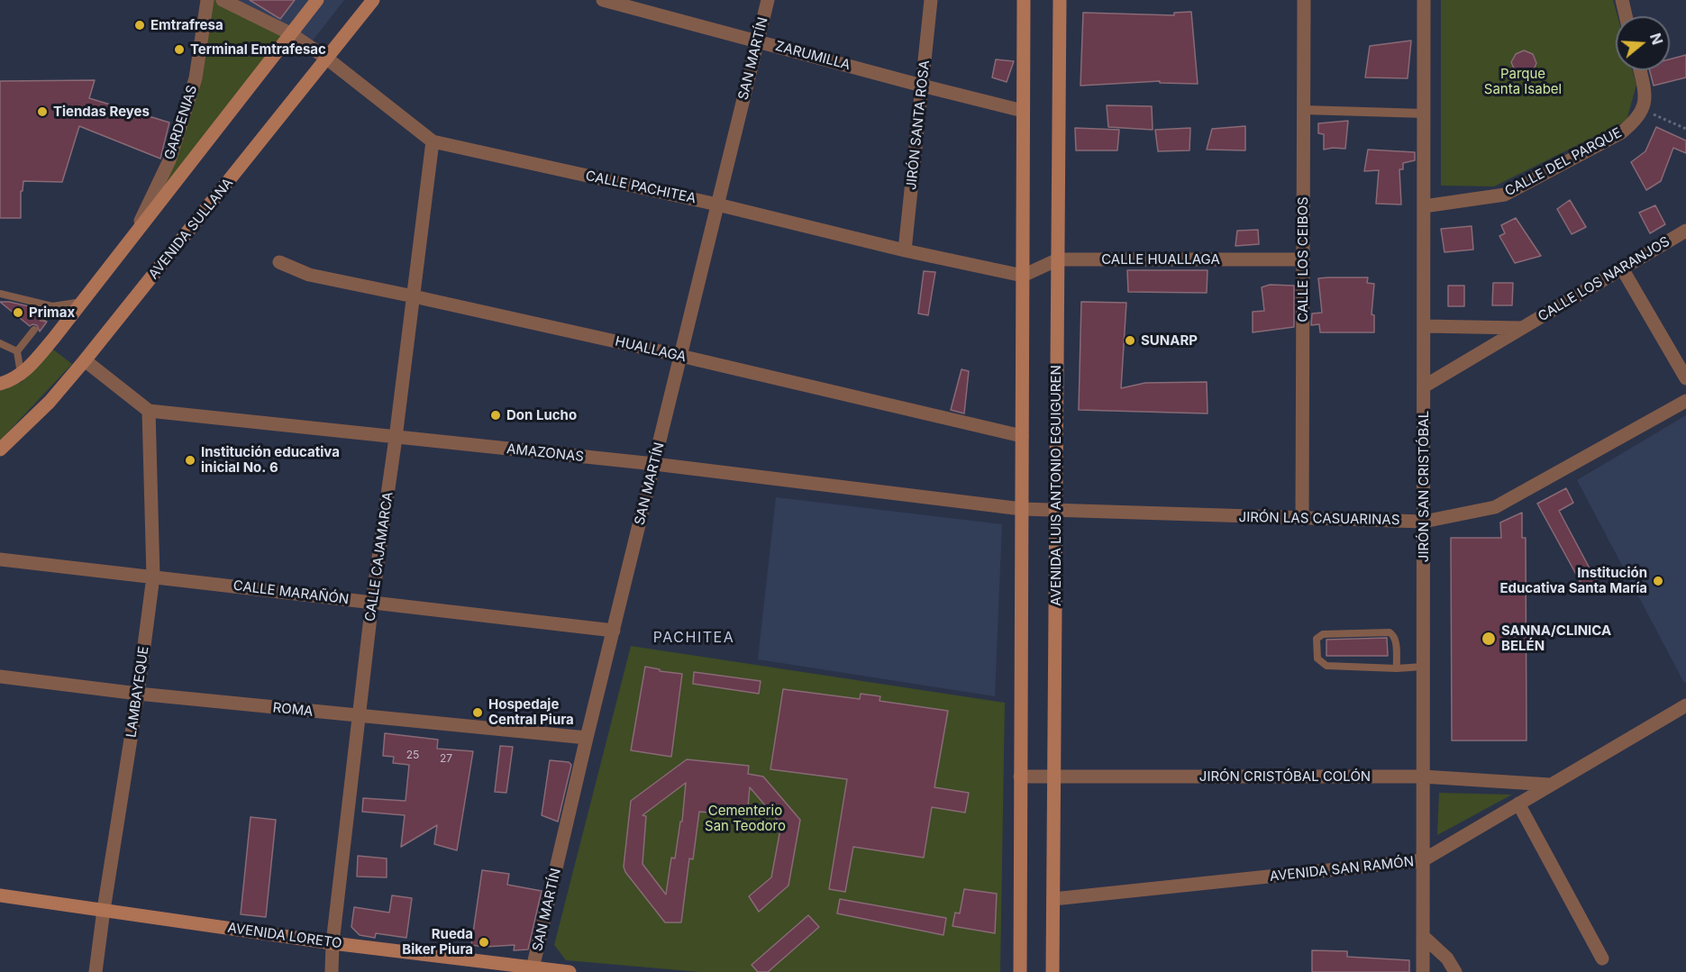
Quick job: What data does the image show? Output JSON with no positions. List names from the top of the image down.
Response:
{
  "streets": {
    "main road": ["AVENIDA SULLANA", "AVENIDA LUIS ANTONIO EGUIGUREN", "AVENIDA LORETO"],
    "street": [
      "ZARUMILLA",
      "SAN MARTÍN",
      "GARDENIAS",
      "JIRÓN SANTA ROSA",
      "CALLE DEL PARQUE",
      "CALLE PACHITEA",
      "CALLE HUALLAGA",
      "CALLE LOS CEIBOS",
      "CALLE LOS NARANJOS",
      "HUALLAGA",
      "AMAZONAS",
      "JIRÓN SAN CRISTÓBAL",
      "JIRÓN LAS CASUARINAS",
      "CALLE CAJAMARCA",
      "CALLE MARAÑÓN",
      "LAMBAYEQUE",
      "ROMA",
      "JIRÓN CRISTÓBAL COLÓN",
      "AVENIDA SAN RAMÓN"
    ]
  },
  "crossings": [
    ["ZARUMILLA", "SAN MARTÍN"],
    ["ZARUMILLA", "JIRÓN SANTA ROSA"],
    ["SAN MARTÍN", "CALLE PACHITEA"],
    ["SAN MARTÍN", "HUALLAGA"],
    ["SAN MARTÍN", "AMAZONAS"],
    ["SAN MARTÍN", "CALLE MARAÑÓN"],
    ["SAN MARTÍN", "ROMA"],
    ["SAN MARTÍN", "AVENIDA LORETO"],
    ["JIRÓN SANTA ROSA", "CALLE PACHITEA"],
    ["CALLE DEL PARQUE", "JIRÓN SAN CRISTÓBAL"],
    ["CALLE PACHITEA", "AVENIDA SULLANA"],
    ["CALLE PACHITEA", "CALLE HUALLAGA"],
    ["CALLE PACHITEA", "CALLE CAJAMARCA"],
    ["CALLE HUALLAGA", "CALLE LOS CEIBOS"],
    ["CALLE HUALLAGA", "AVENIDA LUIS ANTONIO EGUIGUREN"],
    ["CALLE LOS CEIBOS", "JIRÓN LAS CASUARINAS"],
    ["CALLE LOS NARANJOS", "JIRÓN SAN CRISTÓBAL"],
    ["HUALLAGA", "CALLE CAJAMARCA"],
    ["AMAZONAS", "JIRÓN LAS CASUARINAS"],
    ["AMAZONAS", "CALLE CAJAMARCA"],
    ["AMAZONAS", "LAMBAYEQUE"],
    ["AVENIDA LUIS ANTONIO EGUIGUREN", "JIRÓN LAS CASUARINAS"],
    ["AVENIDA LUIS ANTONIO EGUIGUREN", "JIRÓN CRISTÓBAL COLÓN"],
    ["AVENIDA LUIS ANTONIO EGUIGUREN", "AVENIDA SAN RAMÓN"],
    ["JIRÓN SAN CRISTÓBAL", "JIRÓN LAS CASUARINAS"],
    ["JIRÓN SAN CRISTÓBAL", "JIRÓN CRISTÓBAL COLÓN"],
    ["JIRÓN SAN CRISTÓBAL", "AVENIDA SAN RAMÓN"],
    ["CALLE CAJAMARCA", "CALLE MARAÑÓN"],
    ["CALLE CAJAMARCA", "ROMA"],
    ["CALLE CAJAMARCA", "AVENIDA LORETO"],
    ["CALLE MARAÑÓN", "LAMBAYEQUE"],
    ["LAMBAYEQUE", "ROMA"],
    ["LAMBAYEQUE", "AVENIDA LORETO"],
    ["JIRÓN CRISTÓBAL COLÓN", "AVENIDA SAN RAMÓN"]
  ],
  "districts": ["PACHITEA"],
  "parks": ["Parque Santa Isabel", "Cementerio San Teodoro"],
  "places": [
    "Emtrafresa",
    "Terminal Emtrafesac",
    "Tiendas Reyes",
    "Primax",
    "SUNARP",
    "Don Lucho",
    "Institución educativa inicial No. 6",
    "Institución Educativa Santa María",
    "SANNA/CLINICA BELÉN",
    "Hospedaje Central Piura",
    "Rueda Biker Piura"
  ],
  "house_numbers": ["25", "27"],
  "north": "right"
}
